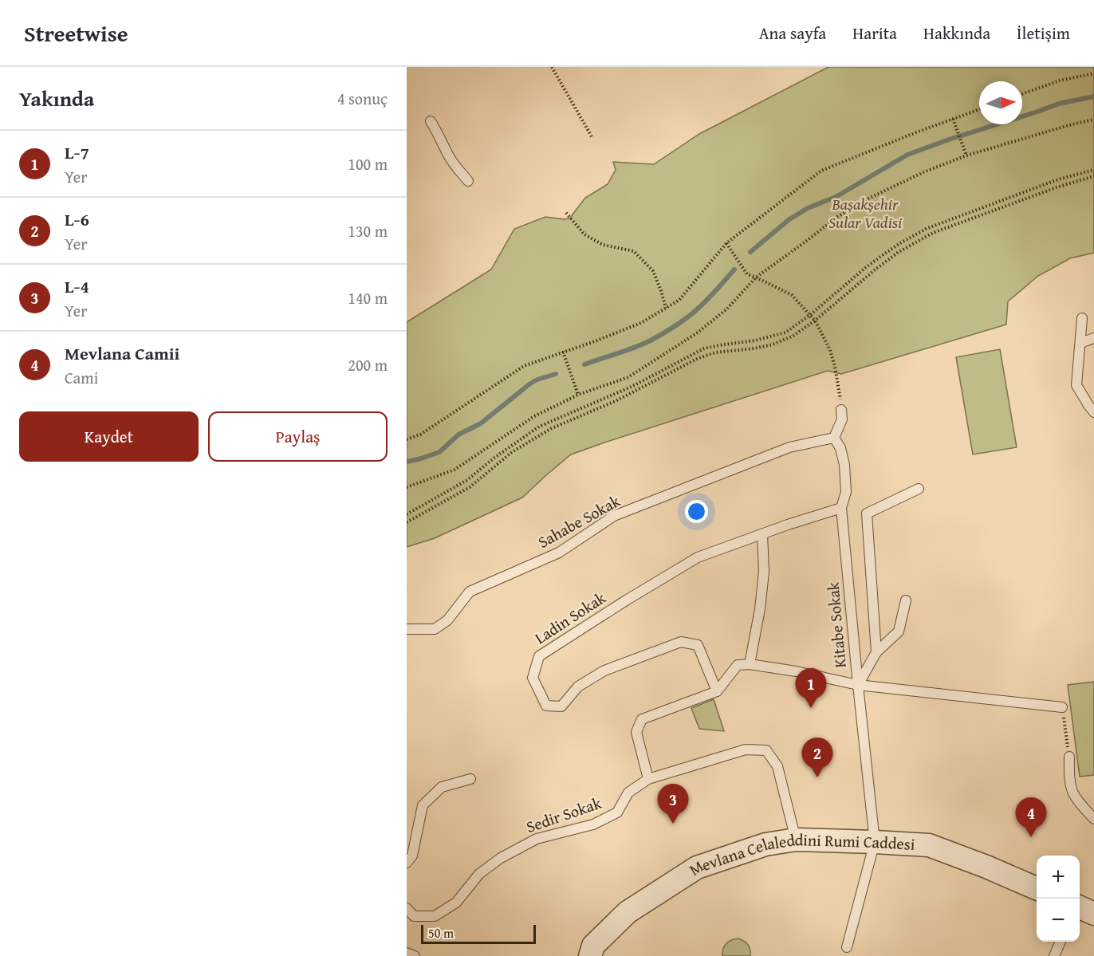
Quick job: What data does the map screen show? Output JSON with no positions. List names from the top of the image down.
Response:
{
  "streets": {
    "street": ["Mevlana Celaleddini Rumi Caddesi"],
    "lane": [
      "Sahabe Sokak",
      "Ladin Sokak",
      "Kitabe Sokak",
      "Sedir Sokak"
    ]
  },
  "crossings": [
    ["Sahabe Sokak", "Kitabe Sokak"],
    ["Ladin Sokak", "Kitabe Sokak"],
    ["Kitabe Sokak", "Mevlana Celaleddini Rumi Caddesi"],
    ["Sedir Sokak", "Mevlana Celaleddini Rumi Caddesi"]
  ],
  "parks": ["Başakşehir Sular Vadisi"],
  "scale_bar": "50 m",
  "north": "right",
  "page": {
    "header": "Streetwise",
    "nav": [
      "Ana sayfa",
      "Harita",
      "Hakkında",
      "İletişim"
    ],
    "heading": ["Yakında", "4 sonuç"],
    "list": [
      {
        "mark": "1",
        "name": "L-7",
        "note": "Yer",
        "value": "100 m"
      },
      {
        "mark": "2",
        "name": "L-6",
        "note": "Yer",
        "value": "130 m"
      },
      {
        "mark": "3",
        "name": "L-4",
        "note": "Yer",
        "value": "140 m"
      },
      {
        "mark": "4",
        "name": "Mevlana Camii",
        "note": "Cami",
        "value": "200 m"
      }
    ],
    "buttons": ["Kaydet", "Paylaş"],
    "pins": [
      "1",
      "2",
      "3",
      "4"
    ],
    "map_buttons": ["+", "−"],
    "scale": "50 m"
  }
}
